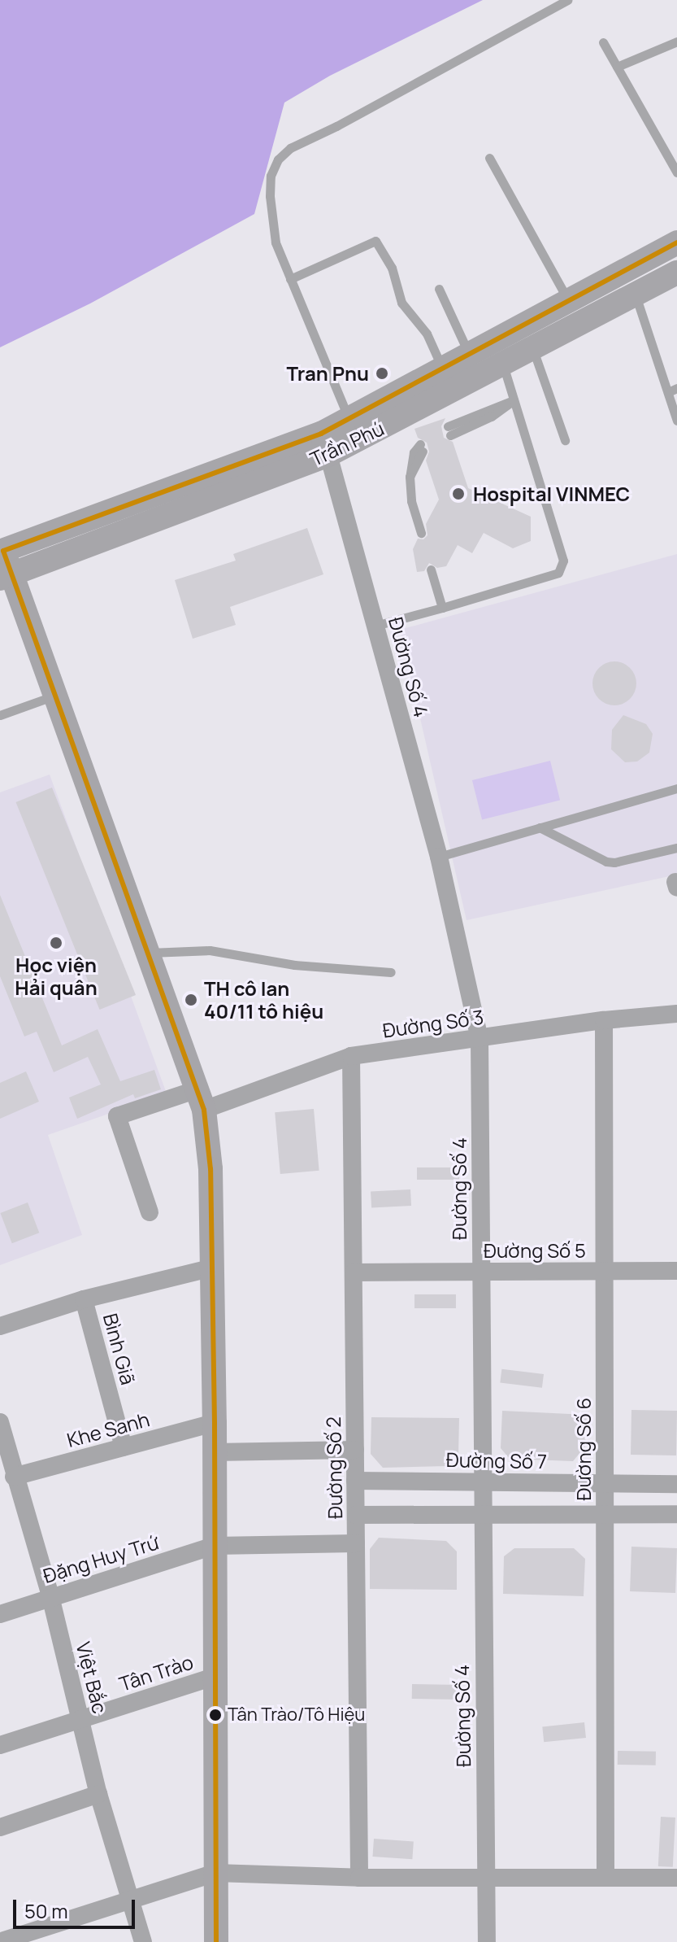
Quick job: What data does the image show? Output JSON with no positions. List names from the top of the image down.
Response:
{
  "streets": {
    "main road": ["Trần Phú"],
    "street": [
      "Đường Số 4",
      "Đường Số 3",
      "Đường Số 5",
      "Bình Giã",
      "Khe Sanh",
      "Đường Số 6",
      "Đường Số 7",
      "Đường Số 2",
      "Đặng Huy Trứ",
      "Tân Trào",
      "Việt Bắc"
    ]
  },
  "crossings": [
    ["Trần Phú", "Đường Số 4"],
    ["Đường Số 4", "Đường Số 3"],
    ["Đường Số 4", "Đường Số 5"],
    ["Đường Số 4", "Đường Số 7"],
    ["Đường Số 3", "Đường Số 6"],
    ["Đường Số 3", "Đường Số 2"],
    ["Đường Số 5", "Đường Số 6"],
    ["Đường Số 5", "Đường Số 2"],
    ["Bình Giã", "Khe Sanh"],
    ["Khe Sanh", "Việt Bắc"],
    ["Đường Số 6", "Đường Số 7"],
    ["Đường Số 7", "Đường Số 2"],
    ["Đường Số 2", "Đặng Huy Trứ"],
    ["Đặng Huy Trứ", "Việt Bắc"],
    ["Tân Trào", "Việt Bắc"]
  ],
  "places": [
    "Tran Pnu",
    "Hospital VINMEC",
    "Học viện Hải quân",
    "TH cô lan 40/11 tô hiệu",
    "Tân Trào/Tô Hiệu"
  ],
  "scale_bar": "50 m"
}
